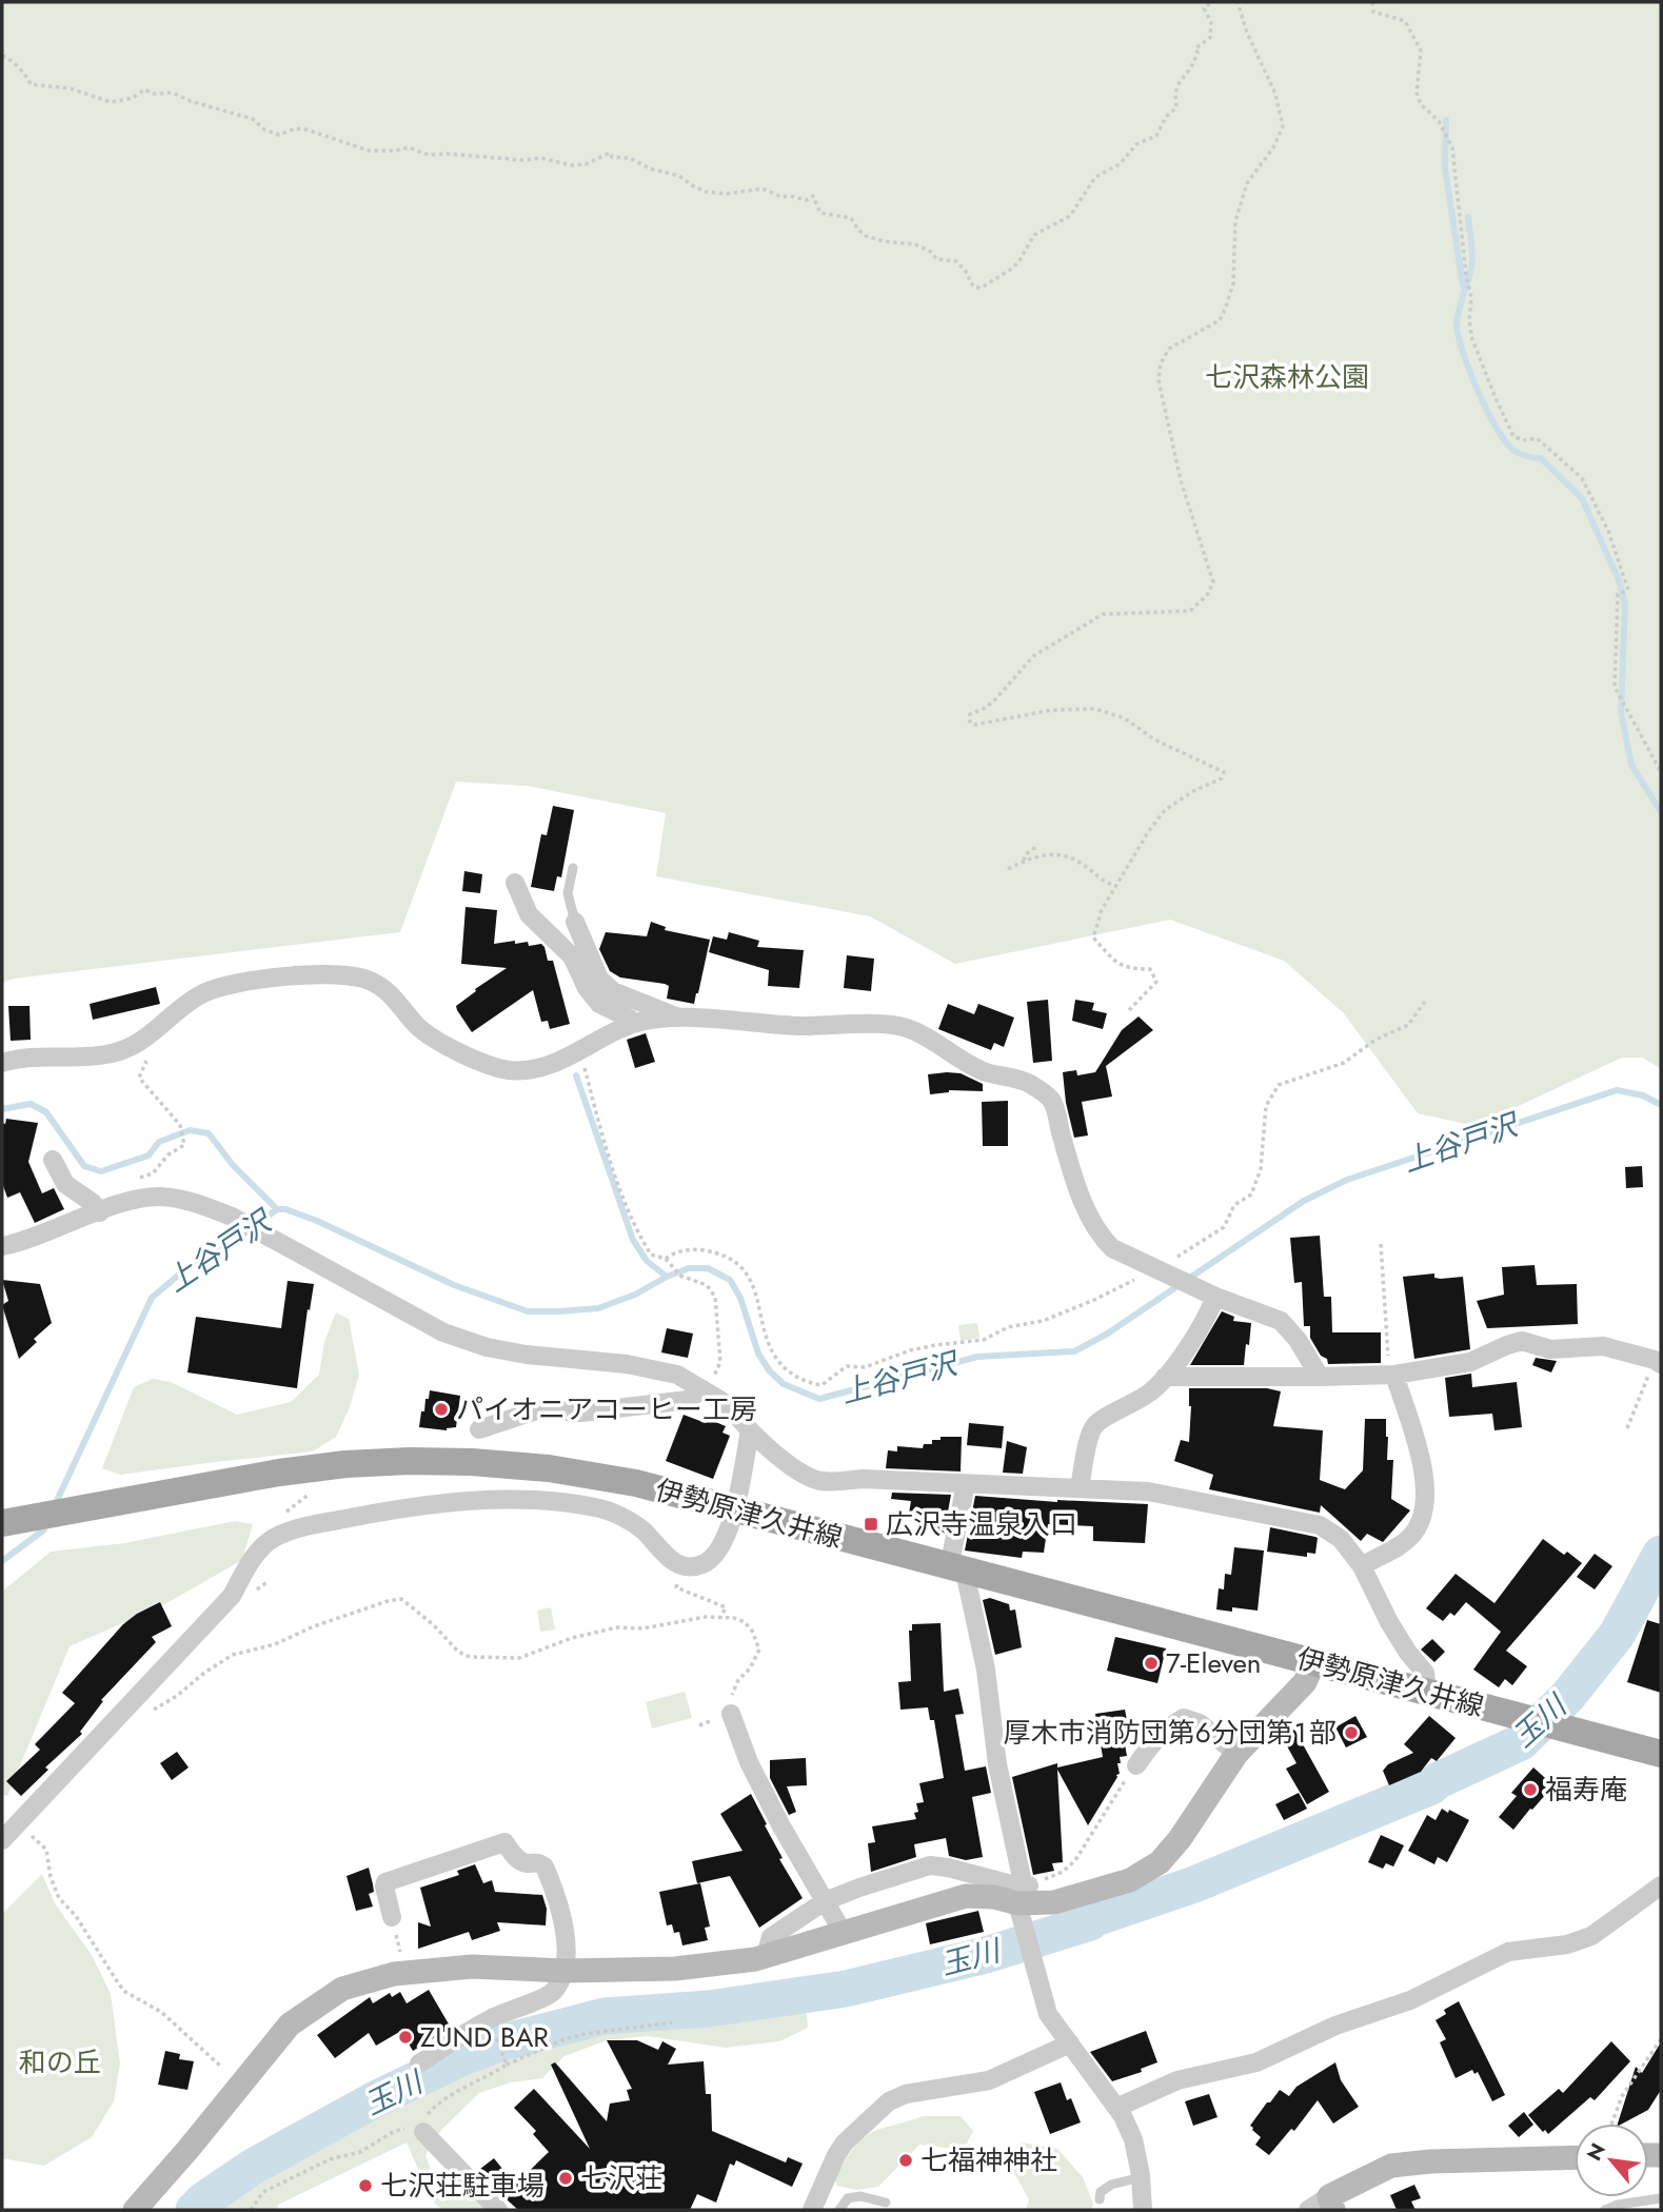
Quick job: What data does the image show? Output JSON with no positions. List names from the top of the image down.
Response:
{
  "streets": {
    "main road": ["伊勢原津久井線"]
  },
  "water": ["上谷戸沢", "玉川"],
  "parks": ["七沢森林公園", "和の丘"],
  "places": {
    "other": [
      "パイオニアコーヒー工房",
      "7-Eleven",
      "厚木市消防団第６分団第１部",
      "福寿庵",
      "ZUND BAR",
      "七福神神社",
      "七沢荘",
      "七沢荘駐車場"
    ],
    "transit": ["広沢寺温泉入口"]
  },
  "north": "top left"
}
